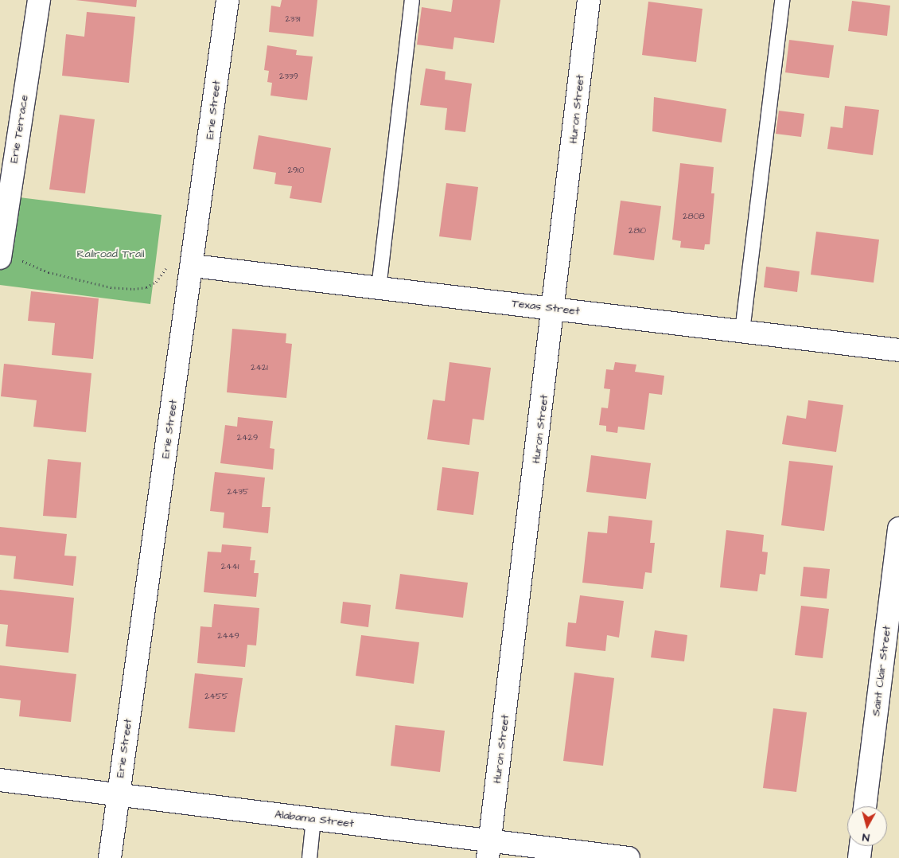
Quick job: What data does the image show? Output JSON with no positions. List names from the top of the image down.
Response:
{
  "streets": {
    "street": [
      "Huron Street",
      "Erie Street",
      "Erie Terrace",
      "Texas Street",
      "Saint Clair Street",
      "Alabama Street"
    ]
  },
  "crossings": [
    ["Huron Street", "Texas Street"],
    ["Huron Street", "Alabama Street"],
    ["Erie Street", "Texas Street"],
    ["Erie Street", "Alabama Street"]
  ],
  "parks": ["Railroad Trail"],
  "house_numbers": [
    "2331",
    "2339",
    "2910",
    "2808",
    "2810",
    "2421",
    "2429",
    "2435",
    "2441",
    "2449",
    "2455"
  ],
  "north": "bottom"
}
